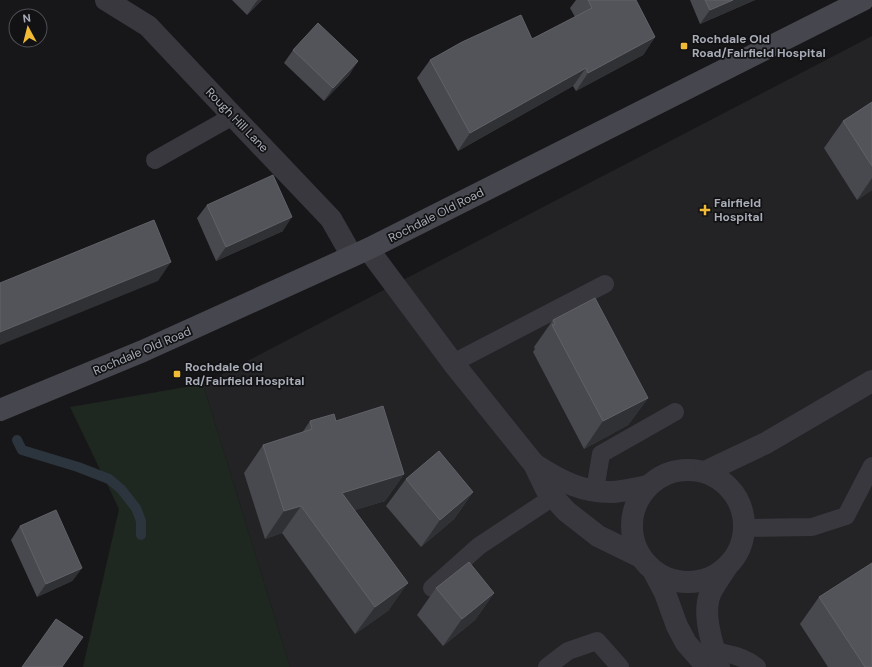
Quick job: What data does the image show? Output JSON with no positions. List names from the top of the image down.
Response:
{
  "streets": {
    "main road": ["Rochdale Old Road"],
    "street": ["Rough Hill Lane"]
  },
  "crossings": [
    ["Rough Hill Lane", "Rochdale Old Road"]
  ],
  "places": {
    "transit": ["Rochdale Old Road/Fairfield Hospital", "Rochdale Old Rd/Fairfield Hospital"],
    "health": ["Fairfield Hospital"]
  },
  "north": "top"
}
